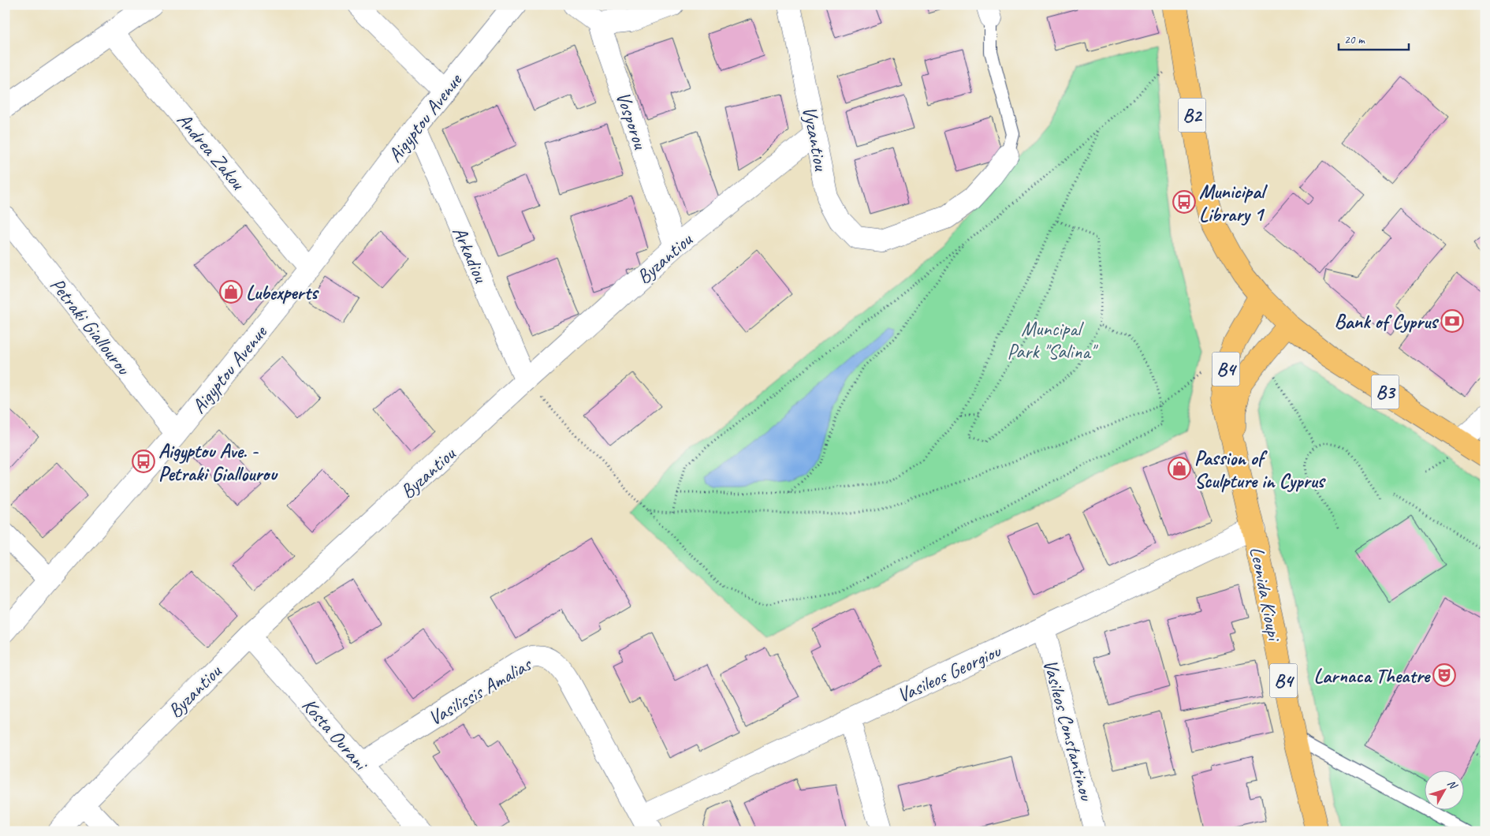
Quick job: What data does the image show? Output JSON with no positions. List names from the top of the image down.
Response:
{
  "streets": {
    "main road": [
      "B2",
      "B4",
      "B3",
      "Leonida Kioupi"
    ],
    "street": [
      "Aigyptou Avenue",
      "Vosporou",
      "Vyzantiou",
      "Andrea Zakou",
      "Arkadiou",
      "Byzantiou",
      "Petraki Giallourou",
      "Vasileos Georgiou",
      "Vasilissis Amalias",
      "Vasileos Constantinou",
      "Kosta Ourani"
    ]
  },
  "crossings": [
    ["B2", "B3"],
    ["B2", "Leonida Kioupi"],
    ["Aigyptou Avenue", "Andrea Zakou"],
    ["Aigyptou Avenue", "Arkadiou"],
    ["Aigyptou Avenue", "Petraki Giallourou"],
    ["Vosporou", "Byzantiou"],
    ["Vyzantiou", "Byzantiou"],
    ["Arkadiou", "Byzantiou"],
    ["Byzantiou", "Kosta Ourani"],
    ["B3", "Leonida Kioupi"],
    ["Leonida Kioupi", "Vasileos Georgiou"],
    ["Vasileos Georgiou", "Vasilissis Amalias"],
    ["Vasileos Georgiou", "Vasileos Constantinou"],
    ["Vasilissis Amalias", "Kosta Ourani"]
  ],
  "parks": ["Muncipal Park \"Salina\""],
  "places": {
    "bus stop": ["Municipal Library 1", "Aigyptou Ave. - Petraki Giallourou"],
    "shop": ["Lubexperts", "Passion of Sculpture in Cyprus"],
    "bank": ["Bank of Cyprus"],
    "theatre": ["Larnaca Theatre"]
  },
  "scale_bar": "20 m",
  "north": "top right"
}
